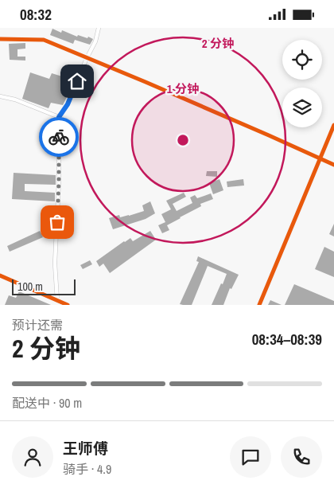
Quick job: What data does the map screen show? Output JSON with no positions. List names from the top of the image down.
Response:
{
  "scale_bar": "100 m",
  "page": {
    "status": "08:32",
    "scale": "100 m",
    "heading": ["2 分钟", "预计还需", "08:34–08:39"],
    "panel": ["王师傅", "骑手 · 4.9"],
    "bar": "配送中 · 90 m"
  },
  "rings": ["2 分钟", "1 分钟"]
}
